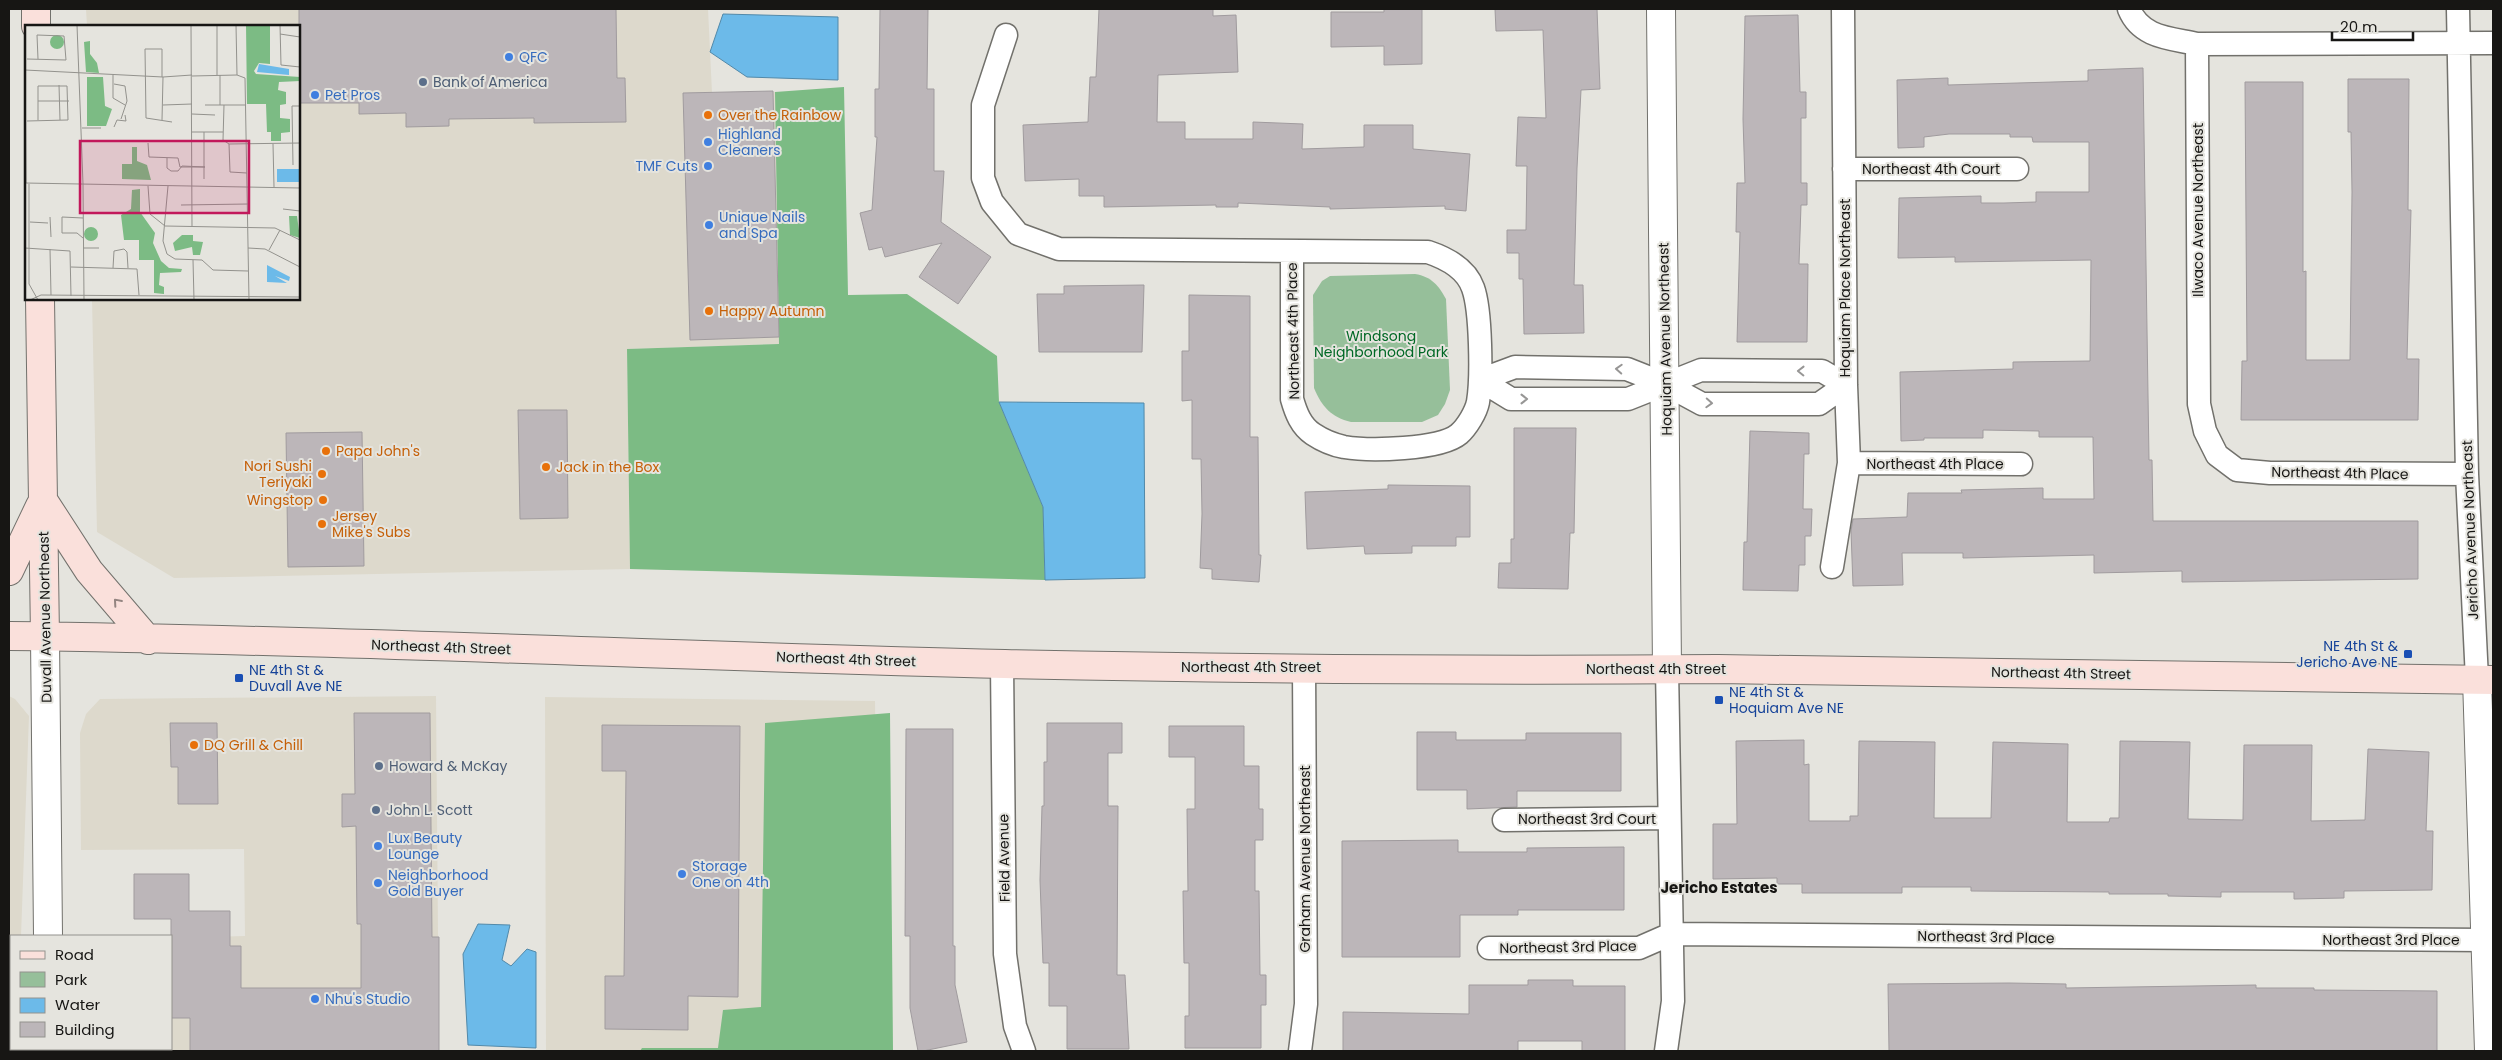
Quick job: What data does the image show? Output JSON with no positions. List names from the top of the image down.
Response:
{
  "streets": {
    "main road": ["Duvall Avenue Northeast", "Northeast 4th Street"],
    "street": [
      "Northeast 4th Court",
      "Ilwaco Avenue Northeast",
      "Hoquiam Place Northeast",
      "Northeast 4th Place",
      "Hoquiam Avenue Northeast",
      "Jericho Avenue Northeast",
      "Northeast 3rd Court",
      "Field Avenue",
      "Graham Avenue Northeast",
      "Northeast 3rd Place"
    ]
  },
  "crossings": [
    ["Northeast 4th Court", "Hoquiam Place Northeast"],
    ["Ilwaco Avenue Northeast", "Northeast 4th Place"],
    ["Hoquiam Place Northeast", "Northeast 4th Place"],
    ["Northeast 4th Place", "Jericho Avenue Northeast"],
    ["Hoquiam Avenue Northeast", "Northeast 4th Street"],
    ["Jericho Avenue Northeast", "Northeast 4th Street"],
    ["Jericho Avenue Northeast", "Northeast 3rd Place"],
    ["Duvall Avenue Northeast", "Northeast 4th Street"],
    ["Northeast 4th Street", "Field Avenue"],
    ["Northeast 4th Street", "Graham Avenue Northeast"]
  ],
  "districts": ["Jericho Estates"],
  "parks": ["Windsong Neighborhood Park"],
  "places": {
    "other": [
      "QFC",
      "Bank of America",
      "Pet Pros",
      "Over the Rainbow",
      "Highland Cleaners",
      "TMF Cuts",
      "Unique Nails and Spa",
      "Happy Autumn",
      "Papa John's",
      "Jack in the Box",
      "Nori Sushi Teriyaki",
      "Wingstop",
      "Jersey Mike's Subs",
      "DQ Grill & Chill",
      "Howard & McKay",
      "John L. Scott",
      "Lux Beauty Lounge",
      "Storage One on 4th",
      "Neighborhood Gold Buyer",
      "Nhu's Studio"
    ],
    "transit": ["NE 4th St & Jericho Ave NE", "NE 4th St & Duvall Ave NE", "NE 4th St & Hoquiam Ave NE"]
  },
  "legend": [
    "Road",
    "Park",
    "Water",
    "Building"
  ],
  "scale_bar": "20 m"
}
